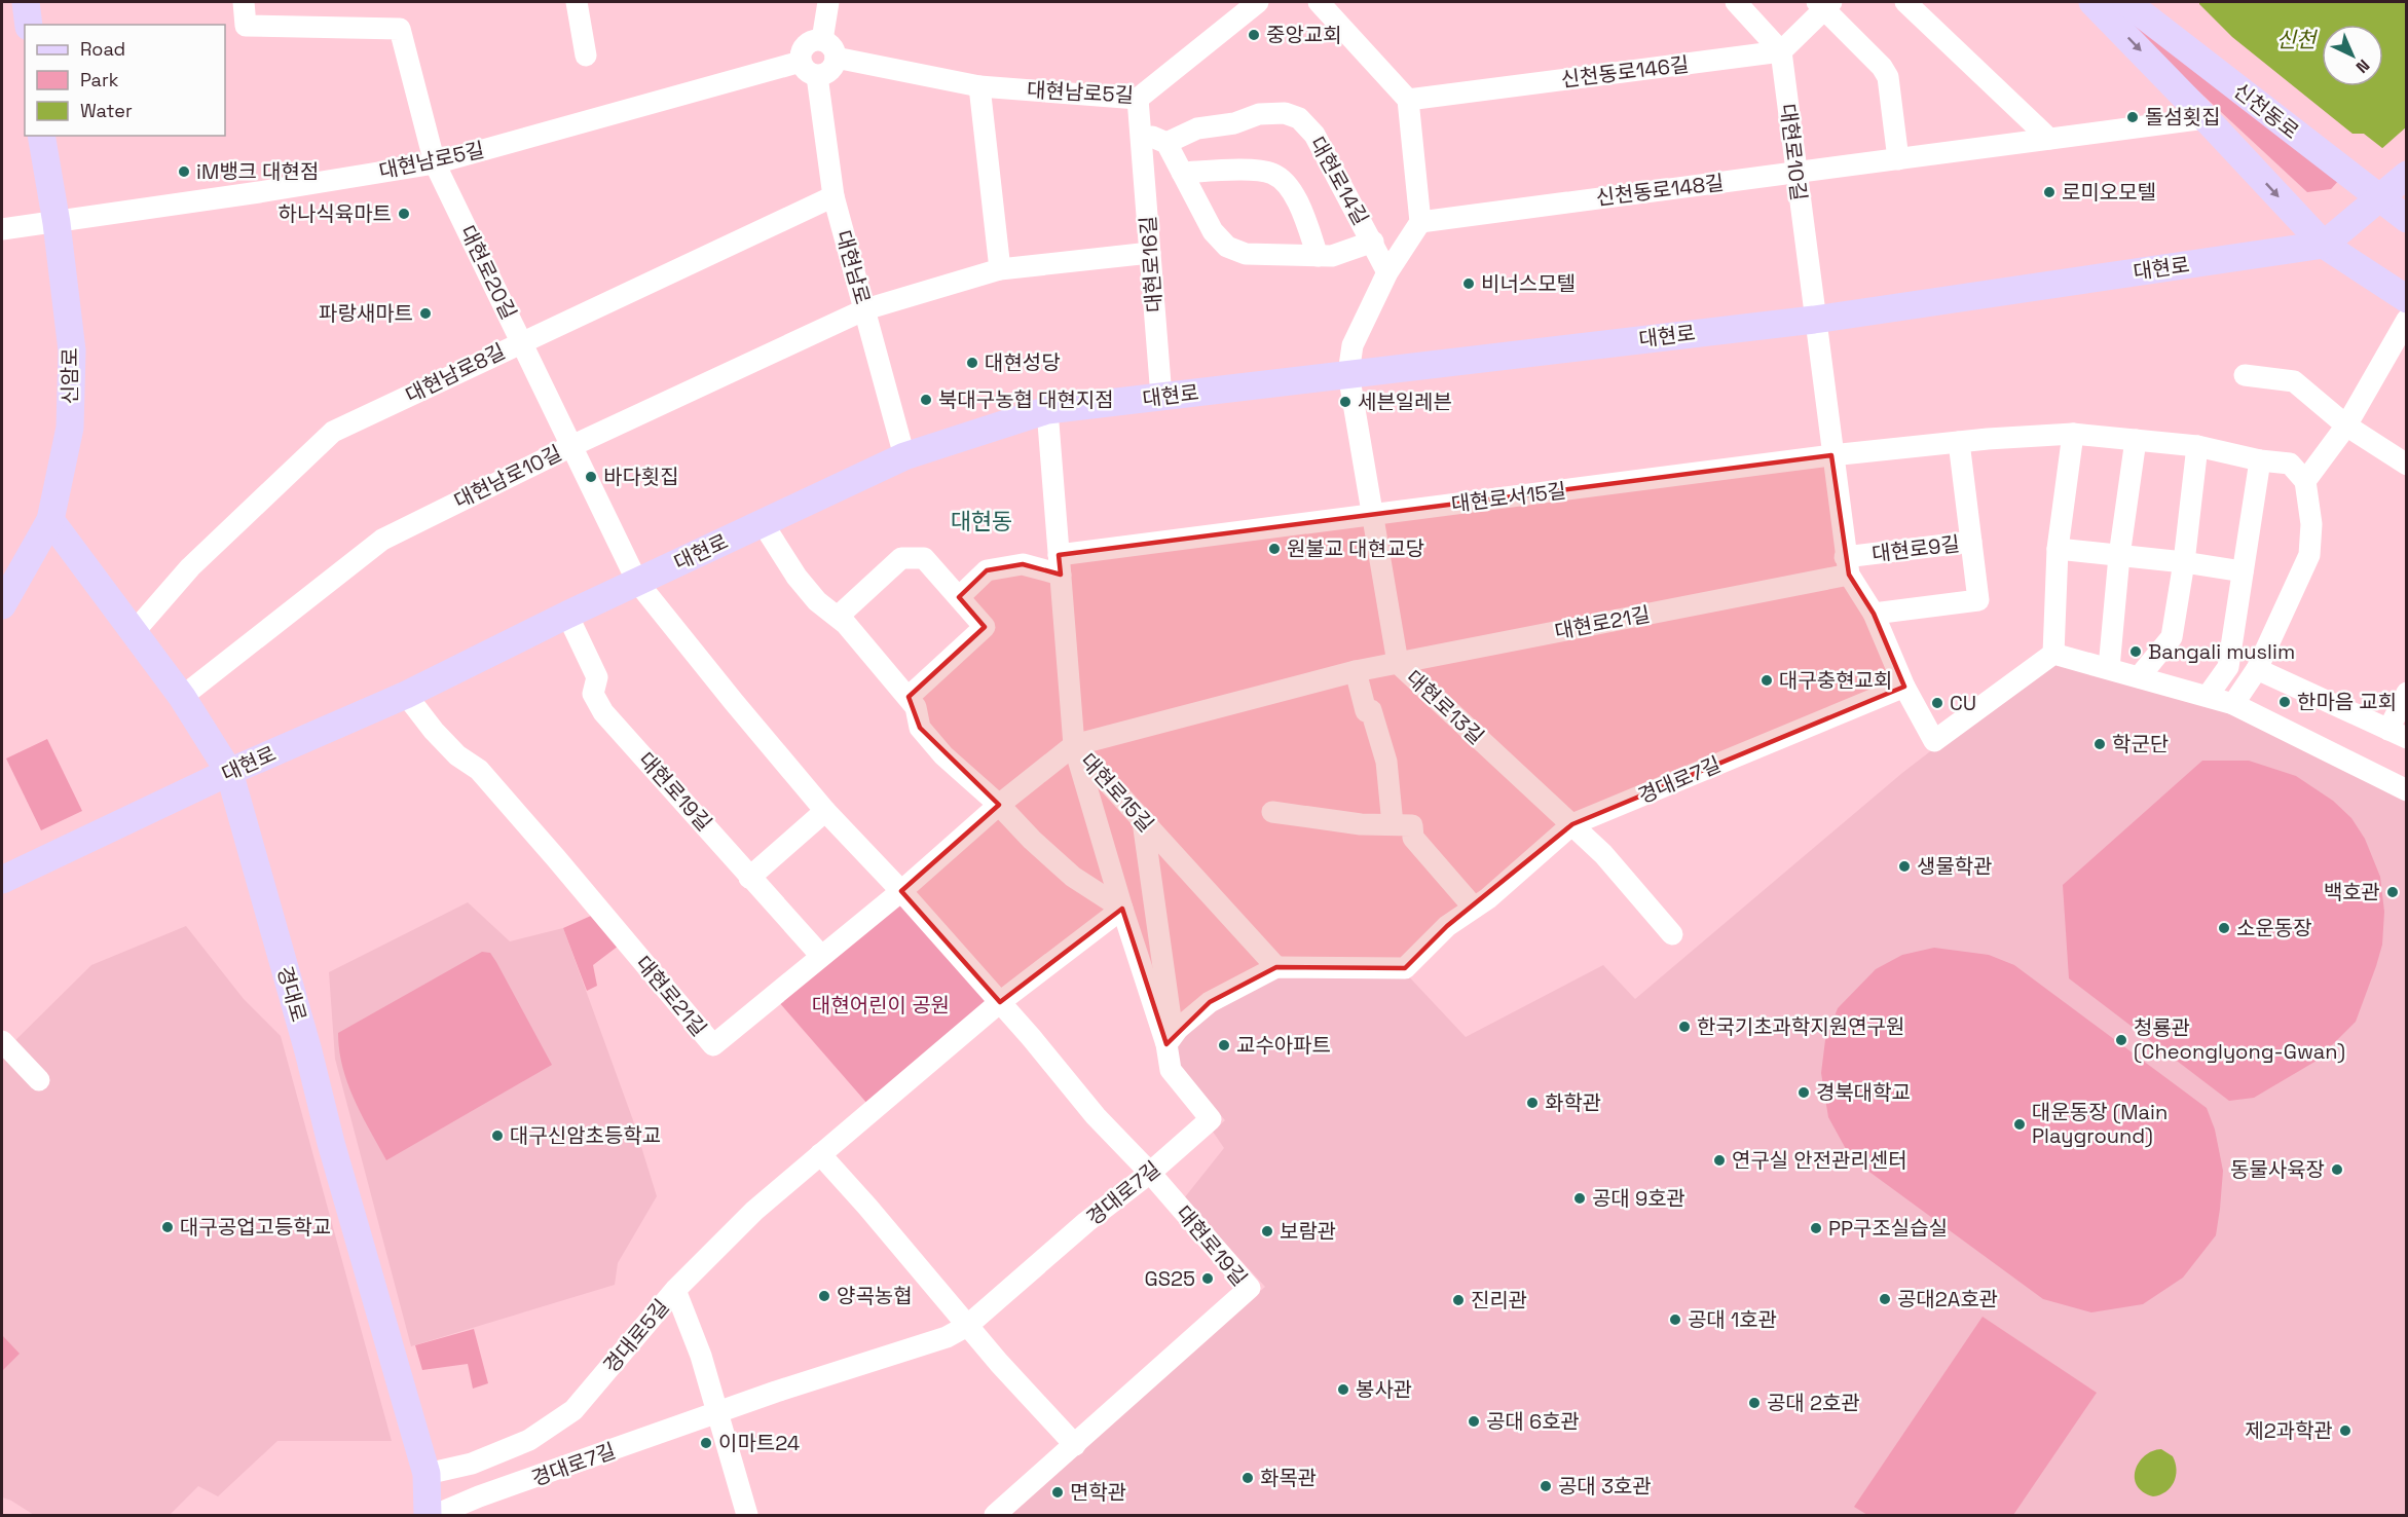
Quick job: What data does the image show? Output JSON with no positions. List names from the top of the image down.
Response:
{
  "streets": {
    "main road": [
      "신천동로",
      "대현로",
      "신암로",
      "경대로"
    ],
    "street": [
      "신천동로146길",
      "대현남로5길",
      "대현로10길",
      "대현로14길",
      "신천동로148길",
      "대현로16길",
      "대현남로",
      "대현로20길",
      "대현남로8길",
      "대현남로10길",
      "대현로서15길",
      "대현로9길",
      "대현로21길",
      "대현로13길",
      "경대로7길",
      "대현로19길",
      "대현로15길",
      "경대로5길"
    ]
  },
  "crossings": [
    ["신천동로146길", "대현로10길"],
    ["대현남로5길", "대현로16길"],
    ["대현남로5길", "대현남로"],
    ["대현남로5길", "대현로20길"],
    ["대현남로5길", "신암로"],
    ["대현로10길", "신천동로148길"],
    ["대현로10길", "대현로"],
    ["대현로10길", "대현로9길"],
    ["대현로16길", "대현로"],
    ["대현로16길", "대현남로10길"],
    ["대현남로", "대현로"],
    ["대현남로", "대현남로8길"],
    ["대현남로", "대현남로10길"],
    ["대현로", "대현로20길"],
    ["대현로", "대현로9길"],
    ["대현로", "대현로21길"],
    ["대현로", "대현로13길"],
    ["대현로", "대현로19길"],
    ["대현로", "대현로15길"],
    ["대현로", "경대로"],
    ["대현로20길", "대현남로8길"],
    ["대현로20길", "대현남로10길"],
    ["대현로20길", "대현로19길"],
    ["대현남로8길", "경대로"],
    ["신암로", "경대로"],
    ["대현남로10길", "경대로"],
    ["대현로서15길", "대현로9길"],
    ["대현로서15길", "대현로13길"],
    ["대현로서15길", "대현로15길"],
    ["대현로9길", "대현로21길"],
    ["대현로9길", "경대로7길"],
    ["대현로21길", "대현로13길"],
    ["대현로21길", "경대로7길"],
    ["대현로21길", "대현로19길"],
    ["대현로21길", "대현로15길"],
    ["대현로13길", "경대로7길"],
    ["경대로7길", "대현로19길"],
    ["경대로7길", "대현로15길"],
    ["경대로7길", "경대로"],
    ["대현로19길", "경대로5길"],
    ["경대로", "경대로5길"]
  ],
  "districts": ["대현동"],
  "water": ["신천"],
  "parks": ["대현어린이 공원"],
  "places": [
    "중앙교회",
    "돌섬횟집",
    "iM뱅크 대현점",
    "로미오모텔",
    "하나식육마트",
    "비너스모텔",
    "파랑새마트",
    "대현성당",
    "북대구농협 대현지점",
    "세븐일레븐",
    "바다횟집",
    "원불교 대현교당",
    "Bangali muslim",
    "대구충현교회",
    "한마음 교회",
    "CU",
    "학군단",
    "생물학관",
    "백호관",
    "소운동장",
    "한국기초과학지원연구원",
    "청룡관 (Cheonglyong-Gwan)",
    "교수아파트",
    "경북대학교",
    "화학관",
    "대운동장 (Main Playground)",
    "대구신암초등학교",
    "연구실 안전관리센터",
    "동물사육장",
    "공대 9호관",
    "대구공업고등학교",
    "PP구조실습실",
    "보람관",
    "GS25",
    "양곡농협",
    "공대2A호관",
    "진리관",
    "공대 1호관",
    "봉사관",
    "공대 2호관",
    "공대 6호관",
    "제2과학관",
    "이마트24",
    "화목관",
    "공대 3호관",
    "면학관"
  ],
  "legend": ["Road", "Park", "Water"],
  "north": "bottom right"
}
